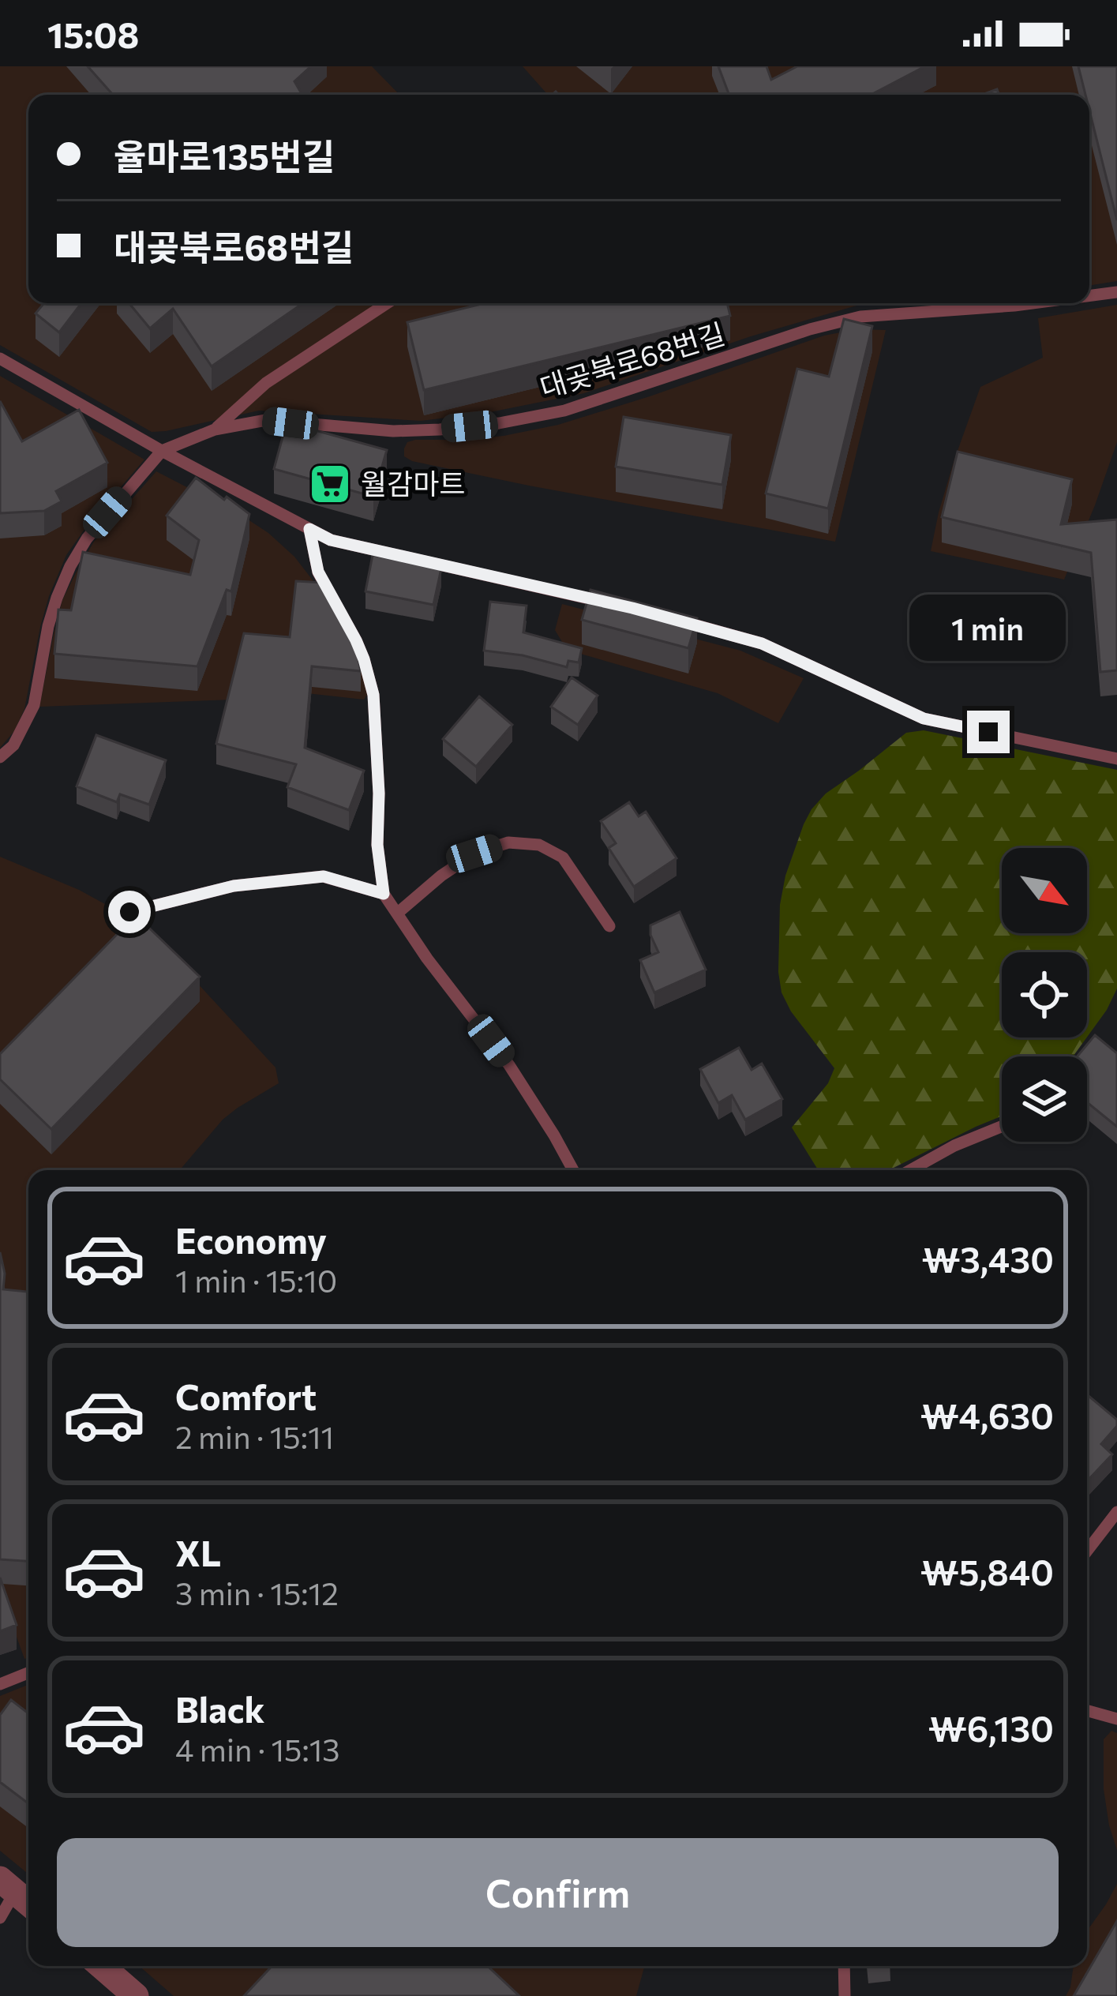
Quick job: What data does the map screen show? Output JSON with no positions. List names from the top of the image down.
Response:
{
  "streets": {
    "lane": ["대곶북로68번길"]
  },
  "places": {
    "supermarket": ["월감마트"]
  },
  "north": "bottom right",
  "page": {
    "status": "15:08",
    "banner": ["율마로135번길", "대곶북로68번길"],
    "bubble": "1 min",
    "list": [
      {
        "name": "Economy",
        "note": "1 min · 15:10",
        "value": "₩3,430"
      },
      {
        "name": "Comfort",
        "note": "2 min · 15:11",
        "value": "₩4,630"
      },
      {
        "name": "XL",
        "note": "3 min · 15:12",
        "value": "₩5,840"
      },
      {
        "name": "Black",
        "note": "4 min · 15:13",
        "value": "₩6,130"
      }
    ],
    "buttons": "Confirm"
  }
}
